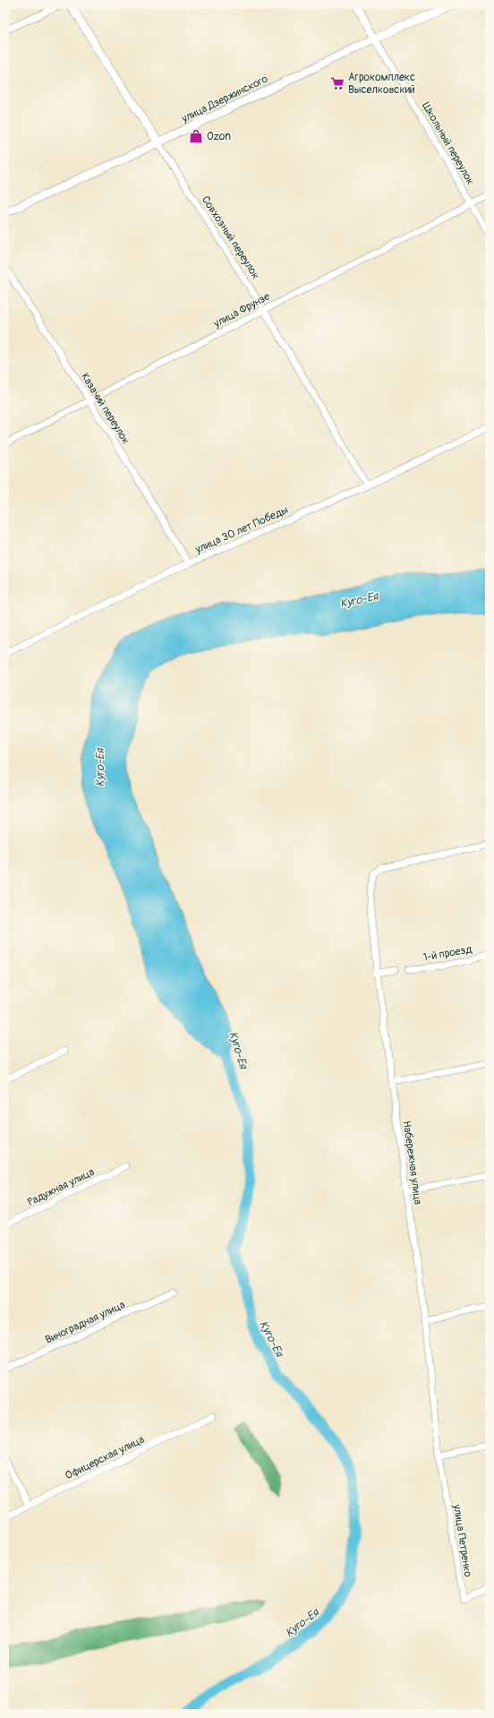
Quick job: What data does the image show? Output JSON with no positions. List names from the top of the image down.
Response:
{
  "streets": {
    "street": [
      "улица Дзержинского",
      "Школьный переулок",
      "Совхозный переулок",
      "улица Фрунзе",
      "Казачий переулок",
      "улица 30 лет Победы",
      "1-й проезд",
      "Набережная улица",
      "Радужная улица",
      "Виноградная улица",
      "Офицерская улица",
      "улица Петренко"
    ]
  },
  "crossings": [
    ["улица Дзержинского", "Школьный переулок"],
    ["улица Дзержинского", "Совхозный переулок"],
    ["Школьный переулок", "улица Фрунзе"],
    ["Совхозный переулок", "улица Фрунзе"],
    ["Совхозный переулок", "улица 30 лет Победы"],
    ["улица Фрунзе", "Казачий переулок"],
    ["Казачий переулок", "улица 30 лет Победы"],
    ["Набережная улица", "улица Петренко"]
  ],
  "water": ["Куго-Ея"],
  "places": {
    "supermarket": ["Агрокомплекс Выселковский"],
    "shop": ["Ozon"]
  }
}
